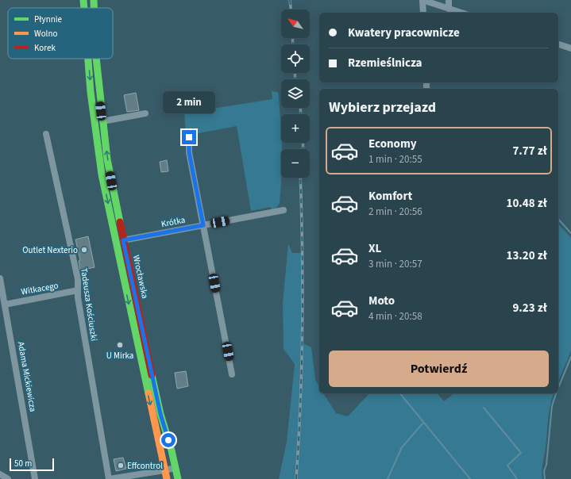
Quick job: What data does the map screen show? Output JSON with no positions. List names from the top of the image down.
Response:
{
  "streets": {
    "main road": ["Wrocławska"],
    "street": [
      "Krótka",
      "Witkacego",
      "Tadeusza Kościuszki",
      "Adama Mickiewicza"
    ]
  },
  "crossings": [
    ["Krótka", "Wrocławska"],
    ["Witkacego", "Tadeusza Kościuszki"],
    ["Witkacego", "Adama Mickiewicza"]
  ],
  "places": ["Outlet Nexterio", "U Mirka", "Effcontrol"],
  "legend": ["Płynnie", "Wolno", "Korek"],
  "scale_bar": "50 m",
  "north": "top left",
  "page": {
    "map_buttons": ["+", "−"],
    "banner": ["Kwatery pracownicze", "Rzemieślnicza"],
    "heading": "Wybierz przejazd",
    "bubble": "2 min",
    "list": [
      {
        "name": "Economy",
        "note": "1 min · 20:55",
        "value": "7.77 zł"
      },
      {
        "name": "Komfort",
        "note": "2 min · 20:56",
        "value": "10.48 zł"
      },
      {
        "name": "XL",
        "note": "3 min · 20:57",
        "value": "13.20 zł"
      },
      {
        "name": "Moto",
        "note": "4 min · 20:58",
        "value": "9.23 zł"
      }
    ],
    "buttons": "Potwierdź",
    "scale": "50 m"
  }
}
